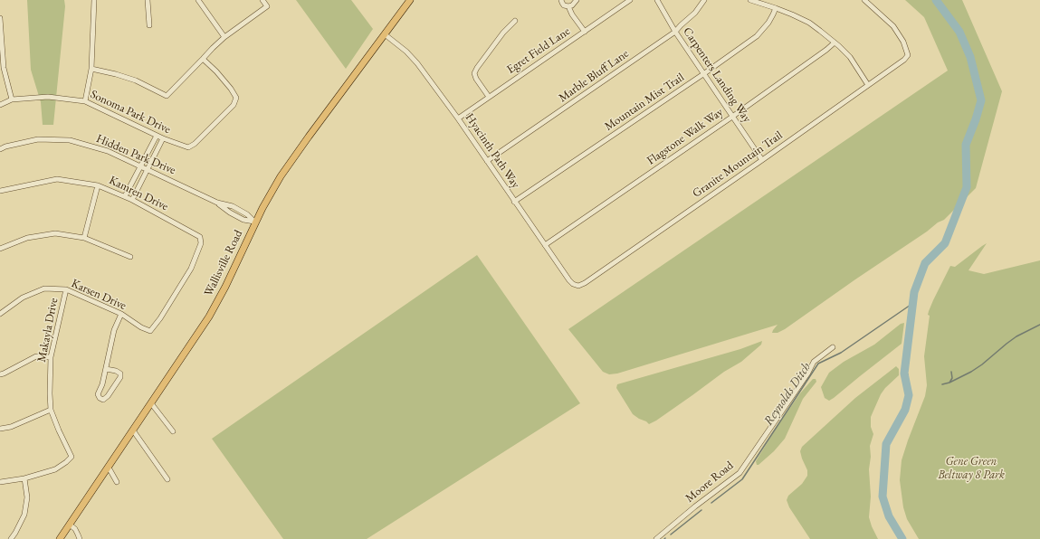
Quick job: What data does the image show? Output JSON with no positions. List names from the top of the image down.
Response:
{
  "streets": {
    "main road": ["Wallisville Road"],
    "street": [
      "Egret Field Lane",
      "Carpenters Landing Way",
      "Marble Bluff Lane",
      "Mountain Mist Trail",
      "Sonoma Park Drive",
      "Flagstone Walk Way",
      "Hyacinth Path Way",
      "Hidden Park Drive",
      "Granite Mountain Trail",
      "Kamren Drive",
      "Karsen Drive",
      "Makayla Drive",
      "Moore Road"
    ]
  },
  "crossings": [
    ["Egret Field Lane", "Hyacinth Path Way"],
    ["Carpenters Landing Way", "Marble Bluff Lane"],
    ["Carpenters Landing Way", "Mountain Mist Trail"],
    ["Carpenters Landing Way", "Flagstone Walk Way"],
    ["Carpenters Landing Way", "Granite Mountain Trail"],
    ["Marble Bluff Lane", "Hyacinth Path Way"],
    ["Mountain Mist Trail", "Hyacinth Path Way"],
    ["Flagstone Walk Way", "Hyacinth Path Way"],
    ["Hyacinth Path Way", "Granite Mountain Trail"],
    ["Hyacinth Path Way", "Wallisville Road"],
    ["Hidden Park Drive", "Wallisville Road"],
    ["Kamren Drive", "Karsen Drive"],
    ["Karsen Drive", "Makayla Drive"]
  ],
  "water": ["Reynolds Ditch"],
  "parks": ["Gene Green Beltway 8 Park"]
}
